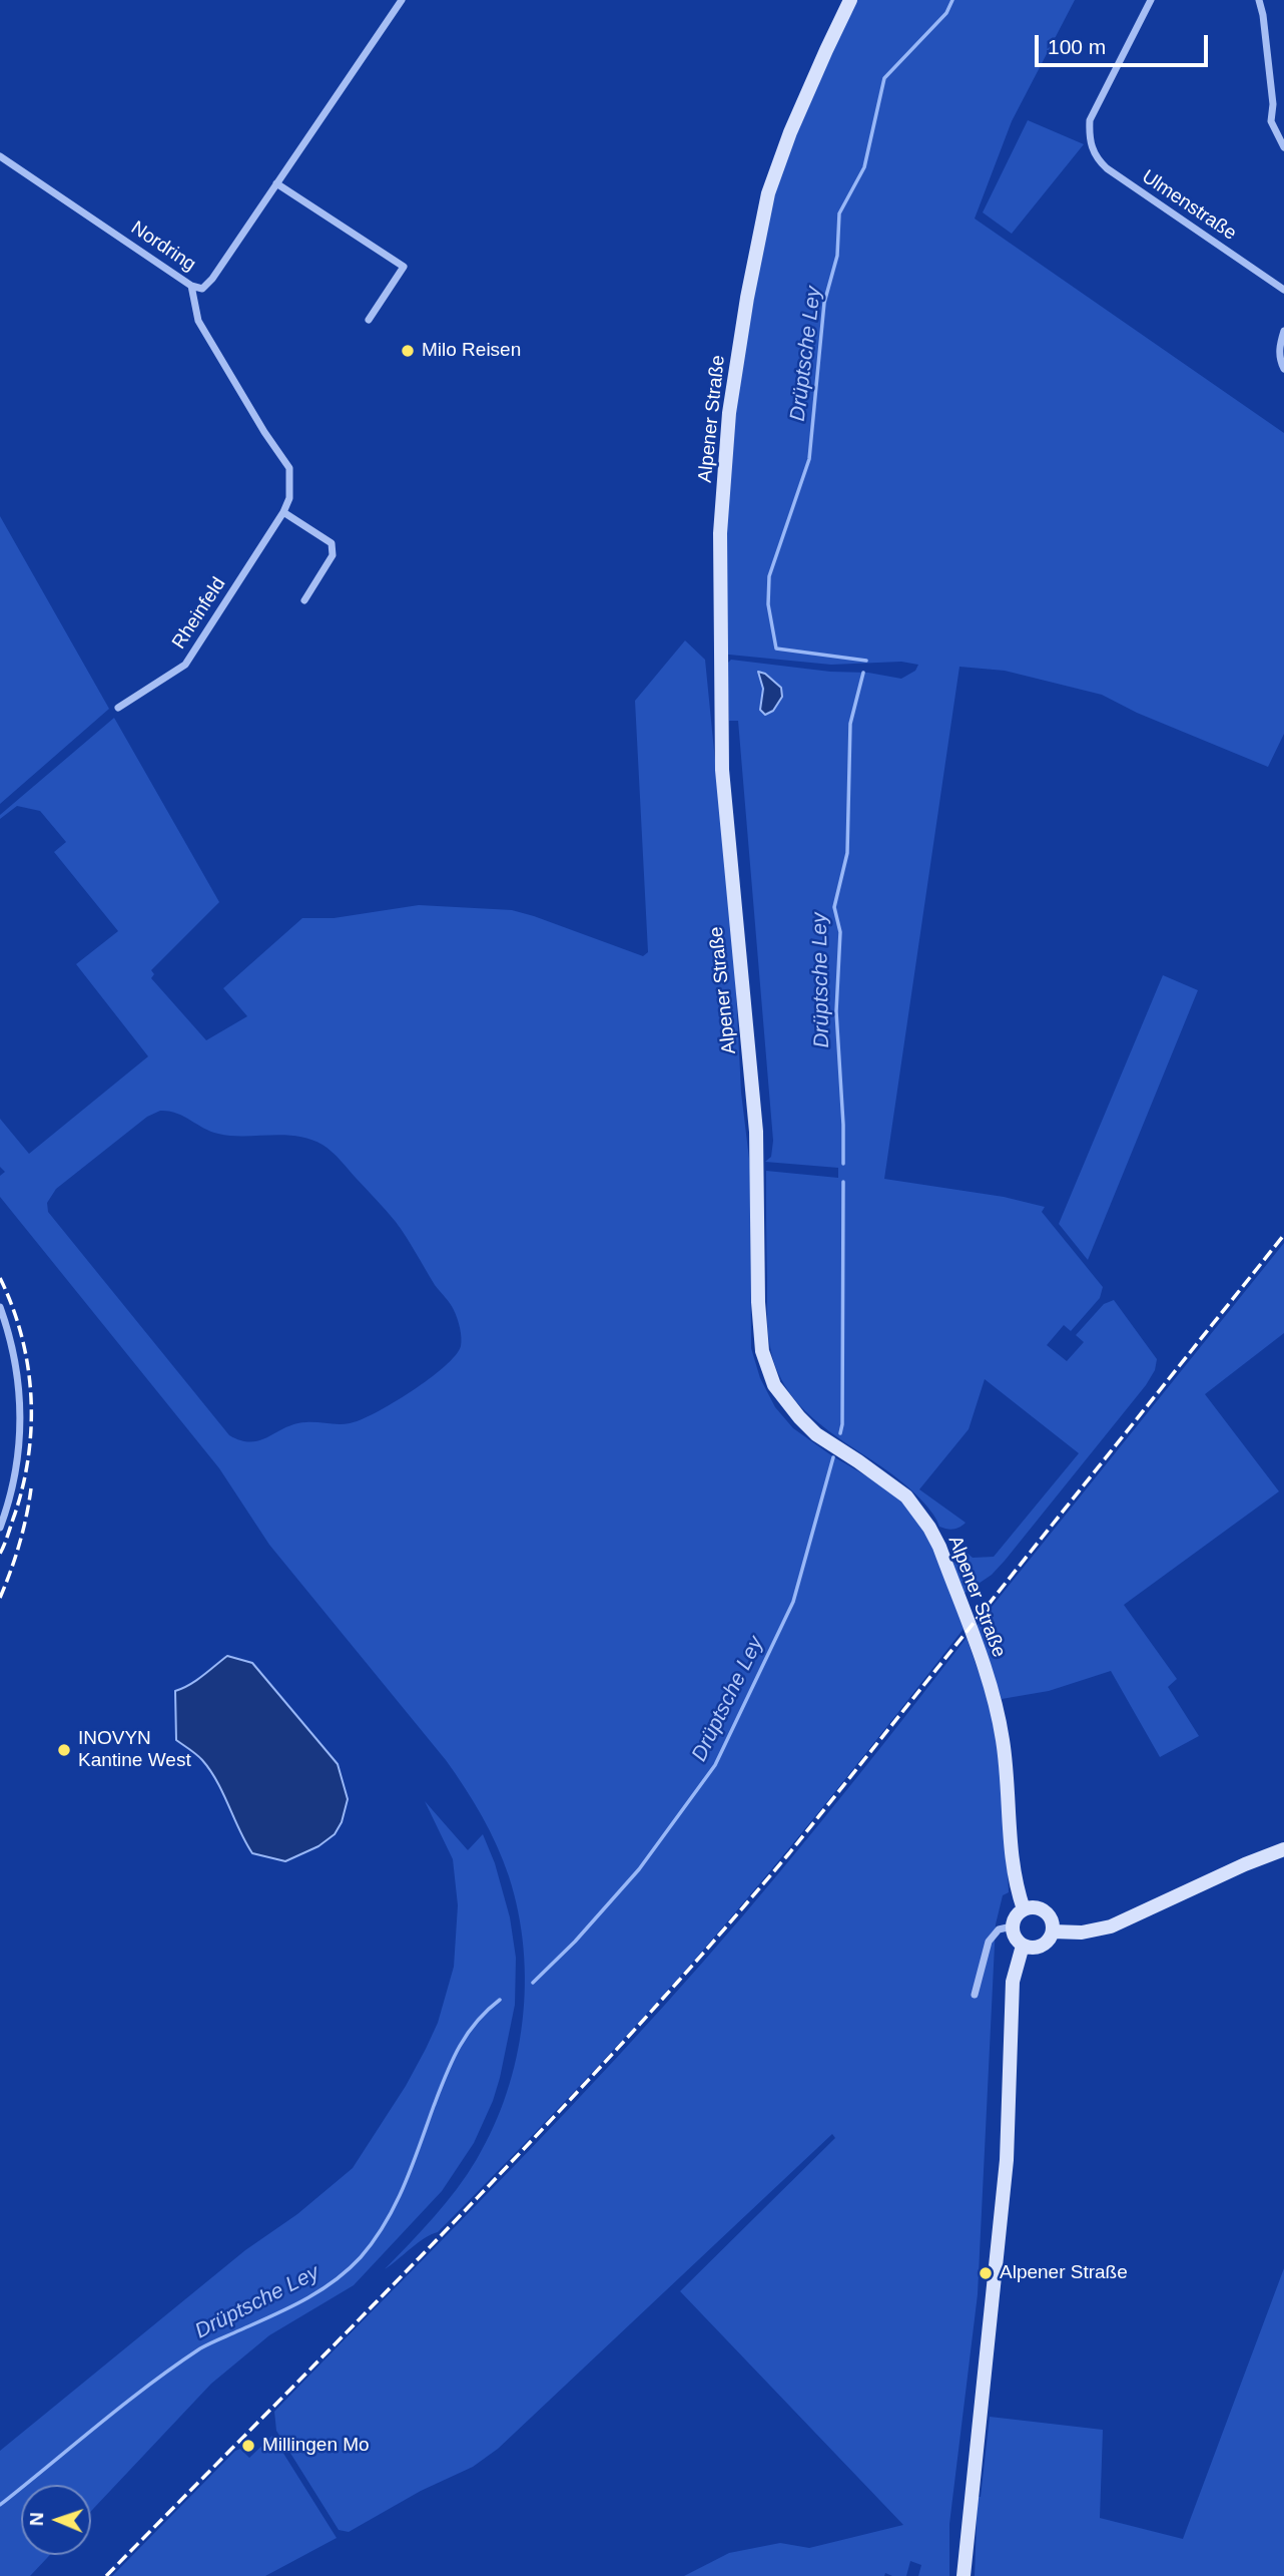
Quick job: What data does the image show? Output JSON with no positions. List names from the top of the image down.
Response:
{
  "streets": {
    "street": [
      "Ulmenstraße",
      "Nordring",
      "Alpener Straße",
      "Rheinfeld"
    ]
  },
  "crossings": [
    ["Nordring", "Rheinfeld"]
  ],
  "water": ["Drüptsche Ley"],
  "places": [
    "Milo Reisen",
    "INOVYN Kantine West",
    "Alpener Straße",
    "Millingen Mo"
  ],
  "scale_bar": "100 m",
  "north": "left"
}
